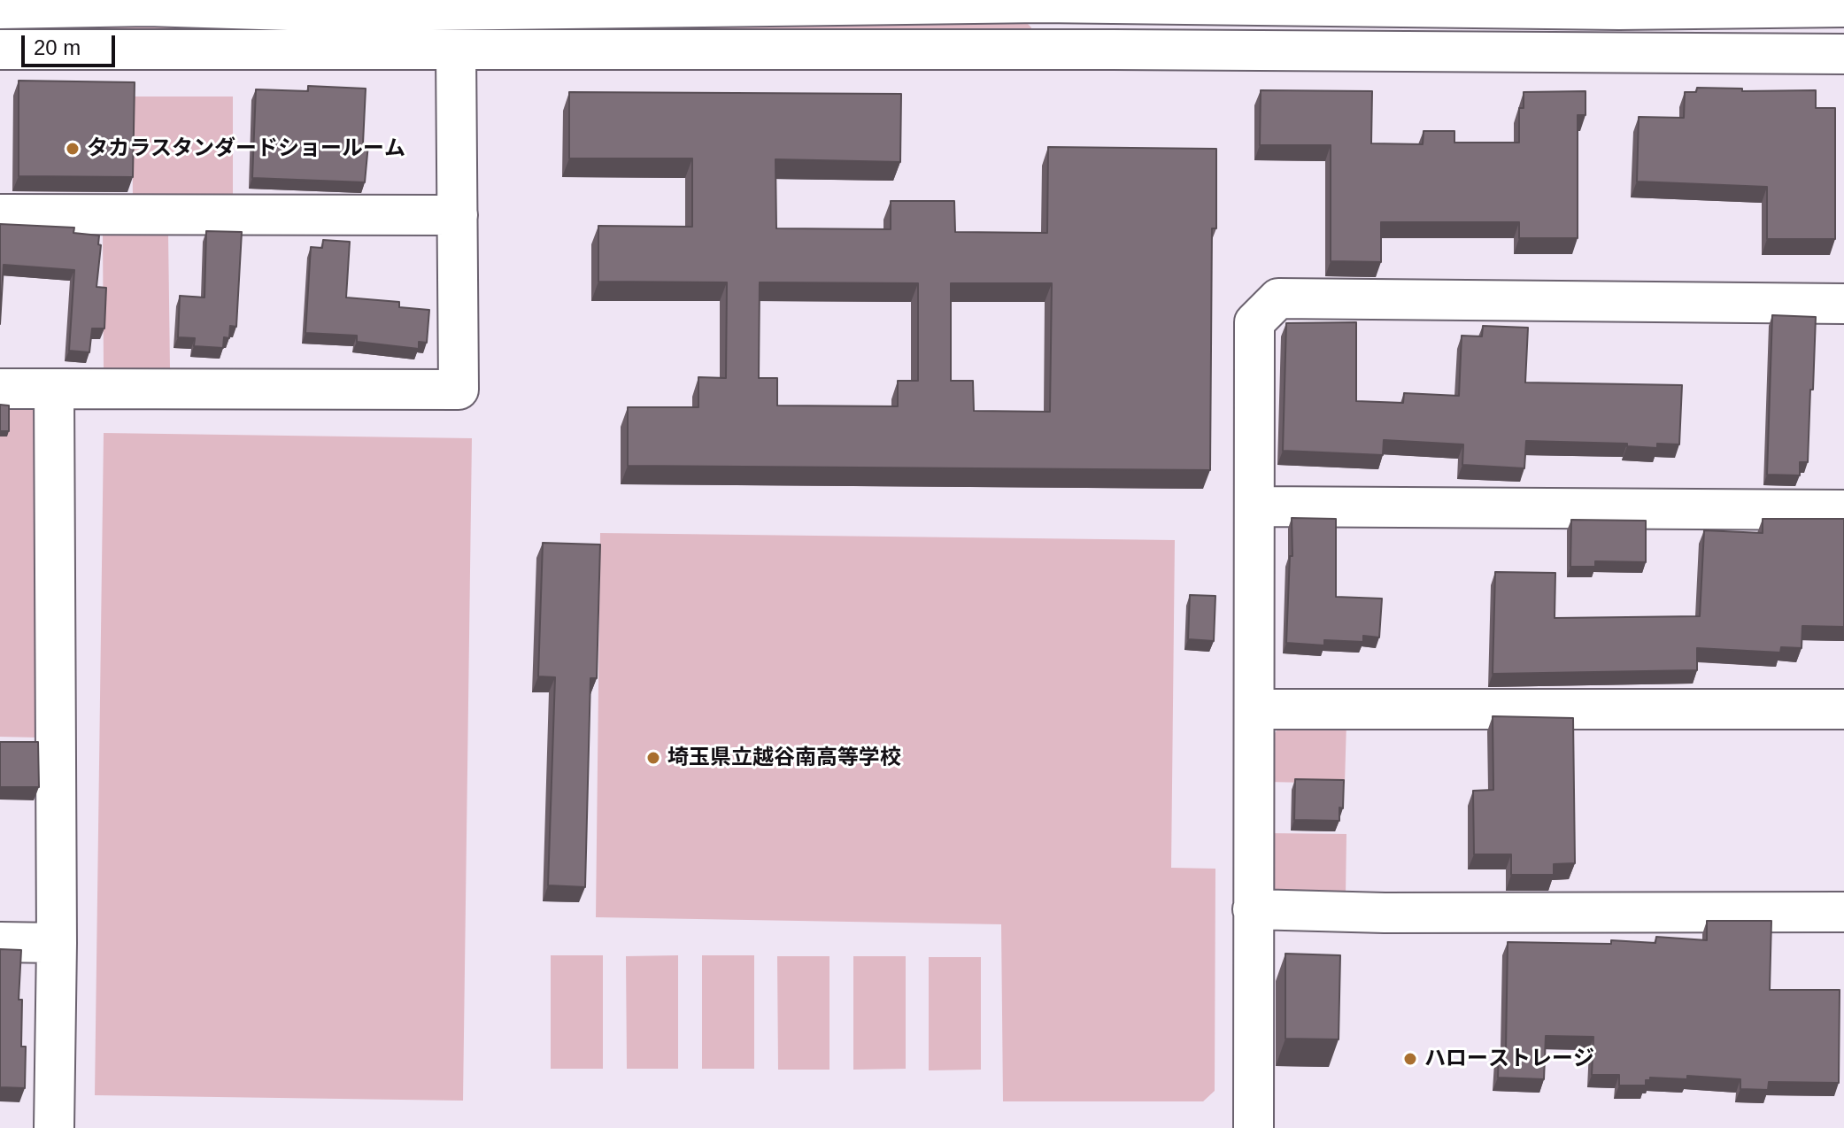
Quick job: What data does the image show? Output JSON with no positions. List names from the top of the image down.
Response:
{
  "places": ["タカラスタンダードショールーム", "埼玉県立越谷南高等学校", "ハローストレージ"],
  "scale_bar": "20 m"
}
